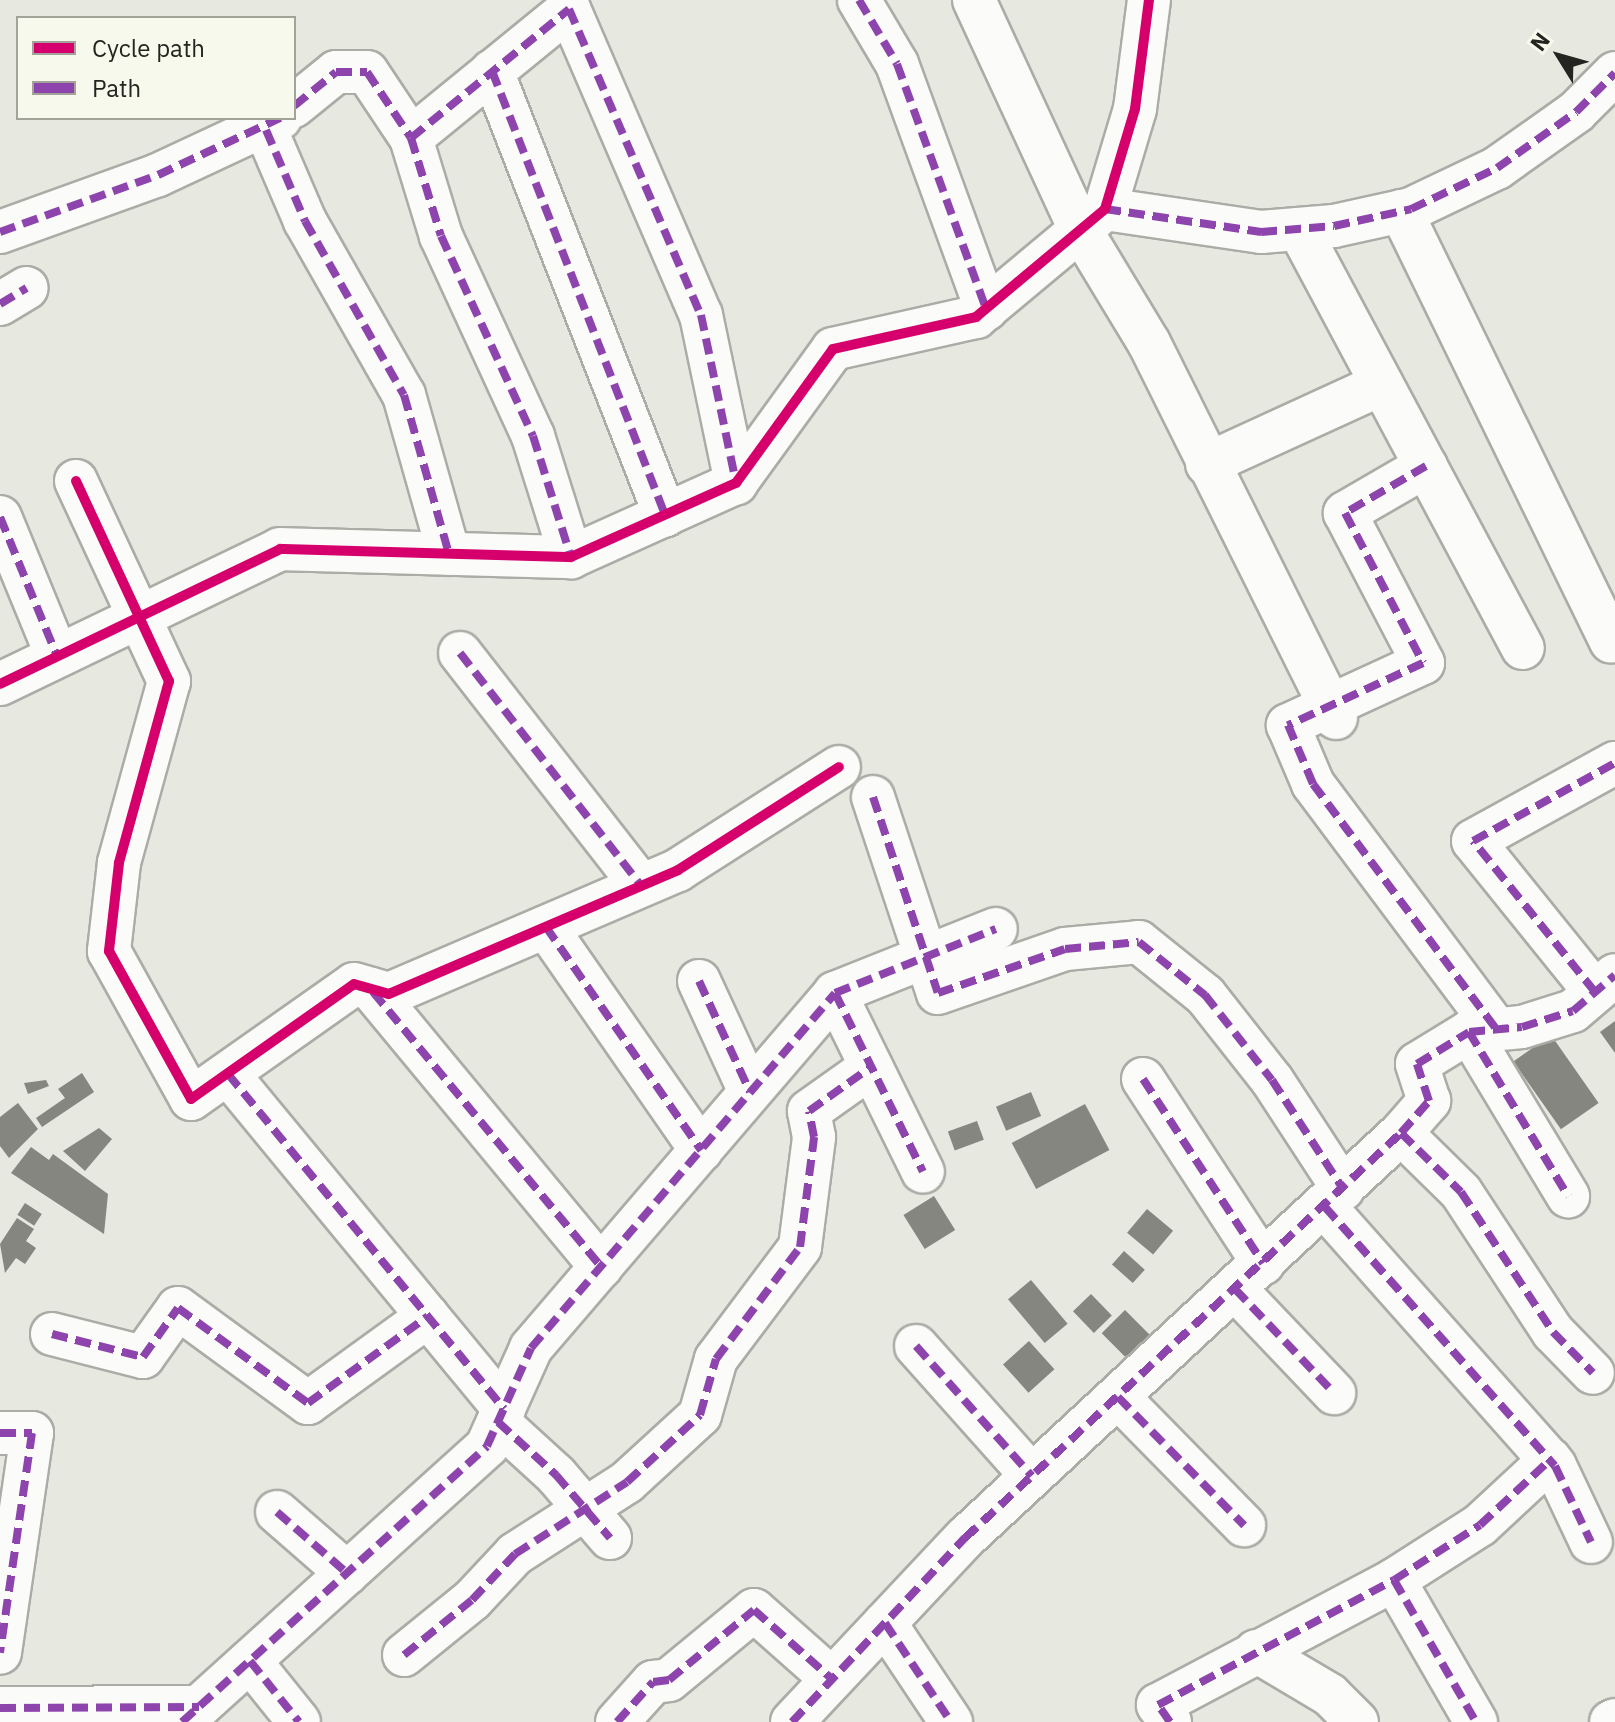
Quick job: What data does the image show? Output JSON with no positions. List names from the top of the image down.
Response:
{
  "legend": ["Cycle path", "Path"],
  "north": "top left"
}
